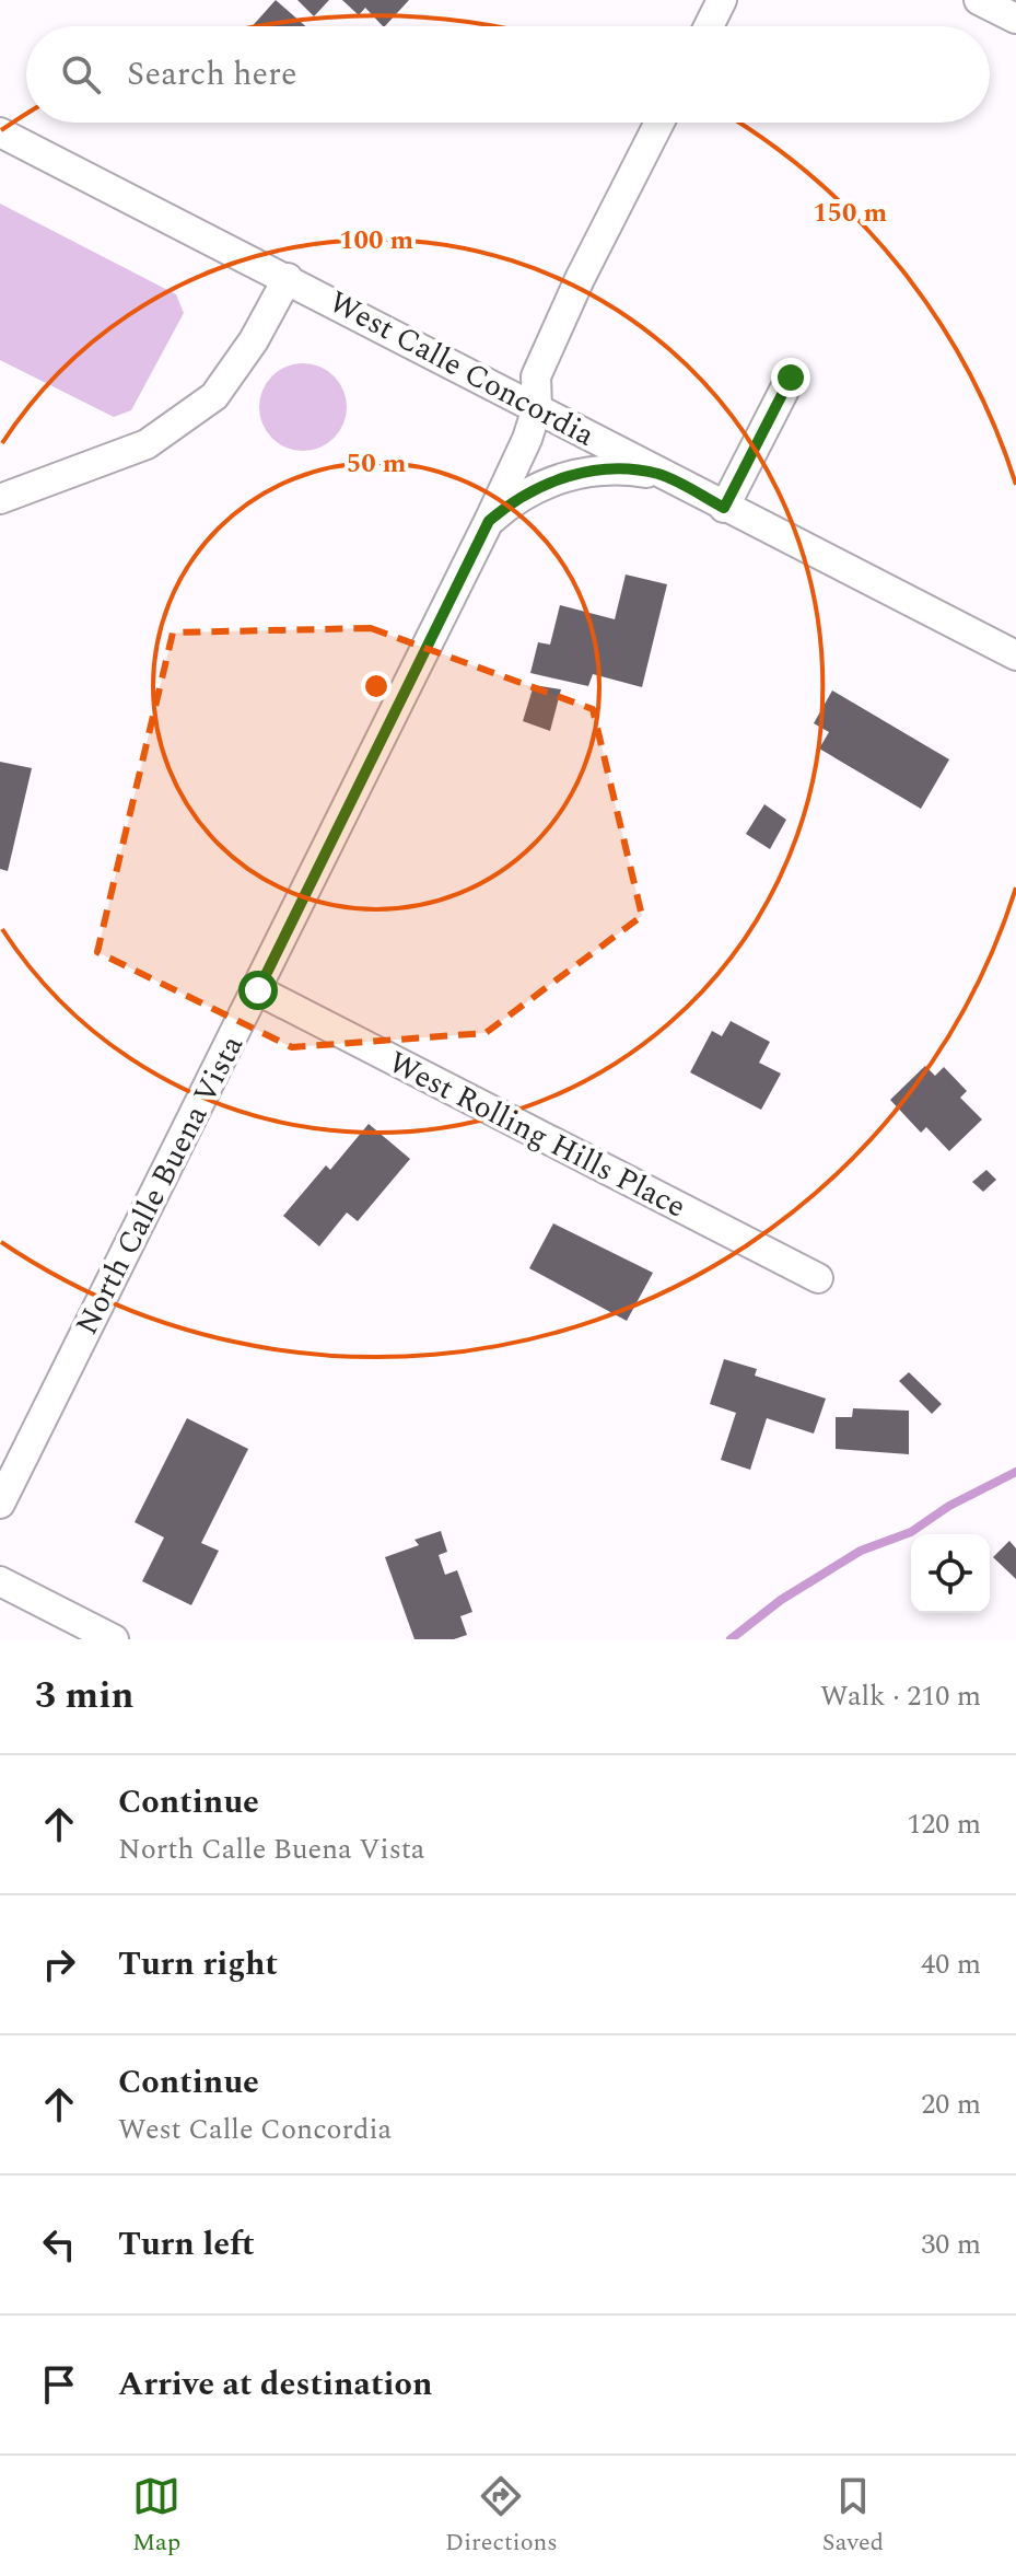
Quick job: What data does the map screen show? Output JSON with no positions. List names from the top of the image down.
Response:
{
  "streets": {
    "street": ["West Calle Concordia", "West Rolling Hills Place", "North Calle Buena Vista"]
  },
  "crossings": [
    ["West Calle Concordia", "North Calle Buena Vista"],
    ["West Rolling Hills Place", "North Calle Buena Vista"]
  ],
  "page": {
    "search": "Search here",
    "heading": ["3 min", "Walk · 210 m"],
    "list": [
      ["Continue", "North Calle Buena Vista", "120 m"],
      ["Turn right", "40 m"],
      ["Continue", "West Calle Concordia", "20 m"],
      ["Turn left", "30 m"],
      "Arrive at destination"
    ],
    "nav": ["Map", "Directions", "Saved"]
  },
  "rings": ["150 m", "100 m", "50 m"]
}
